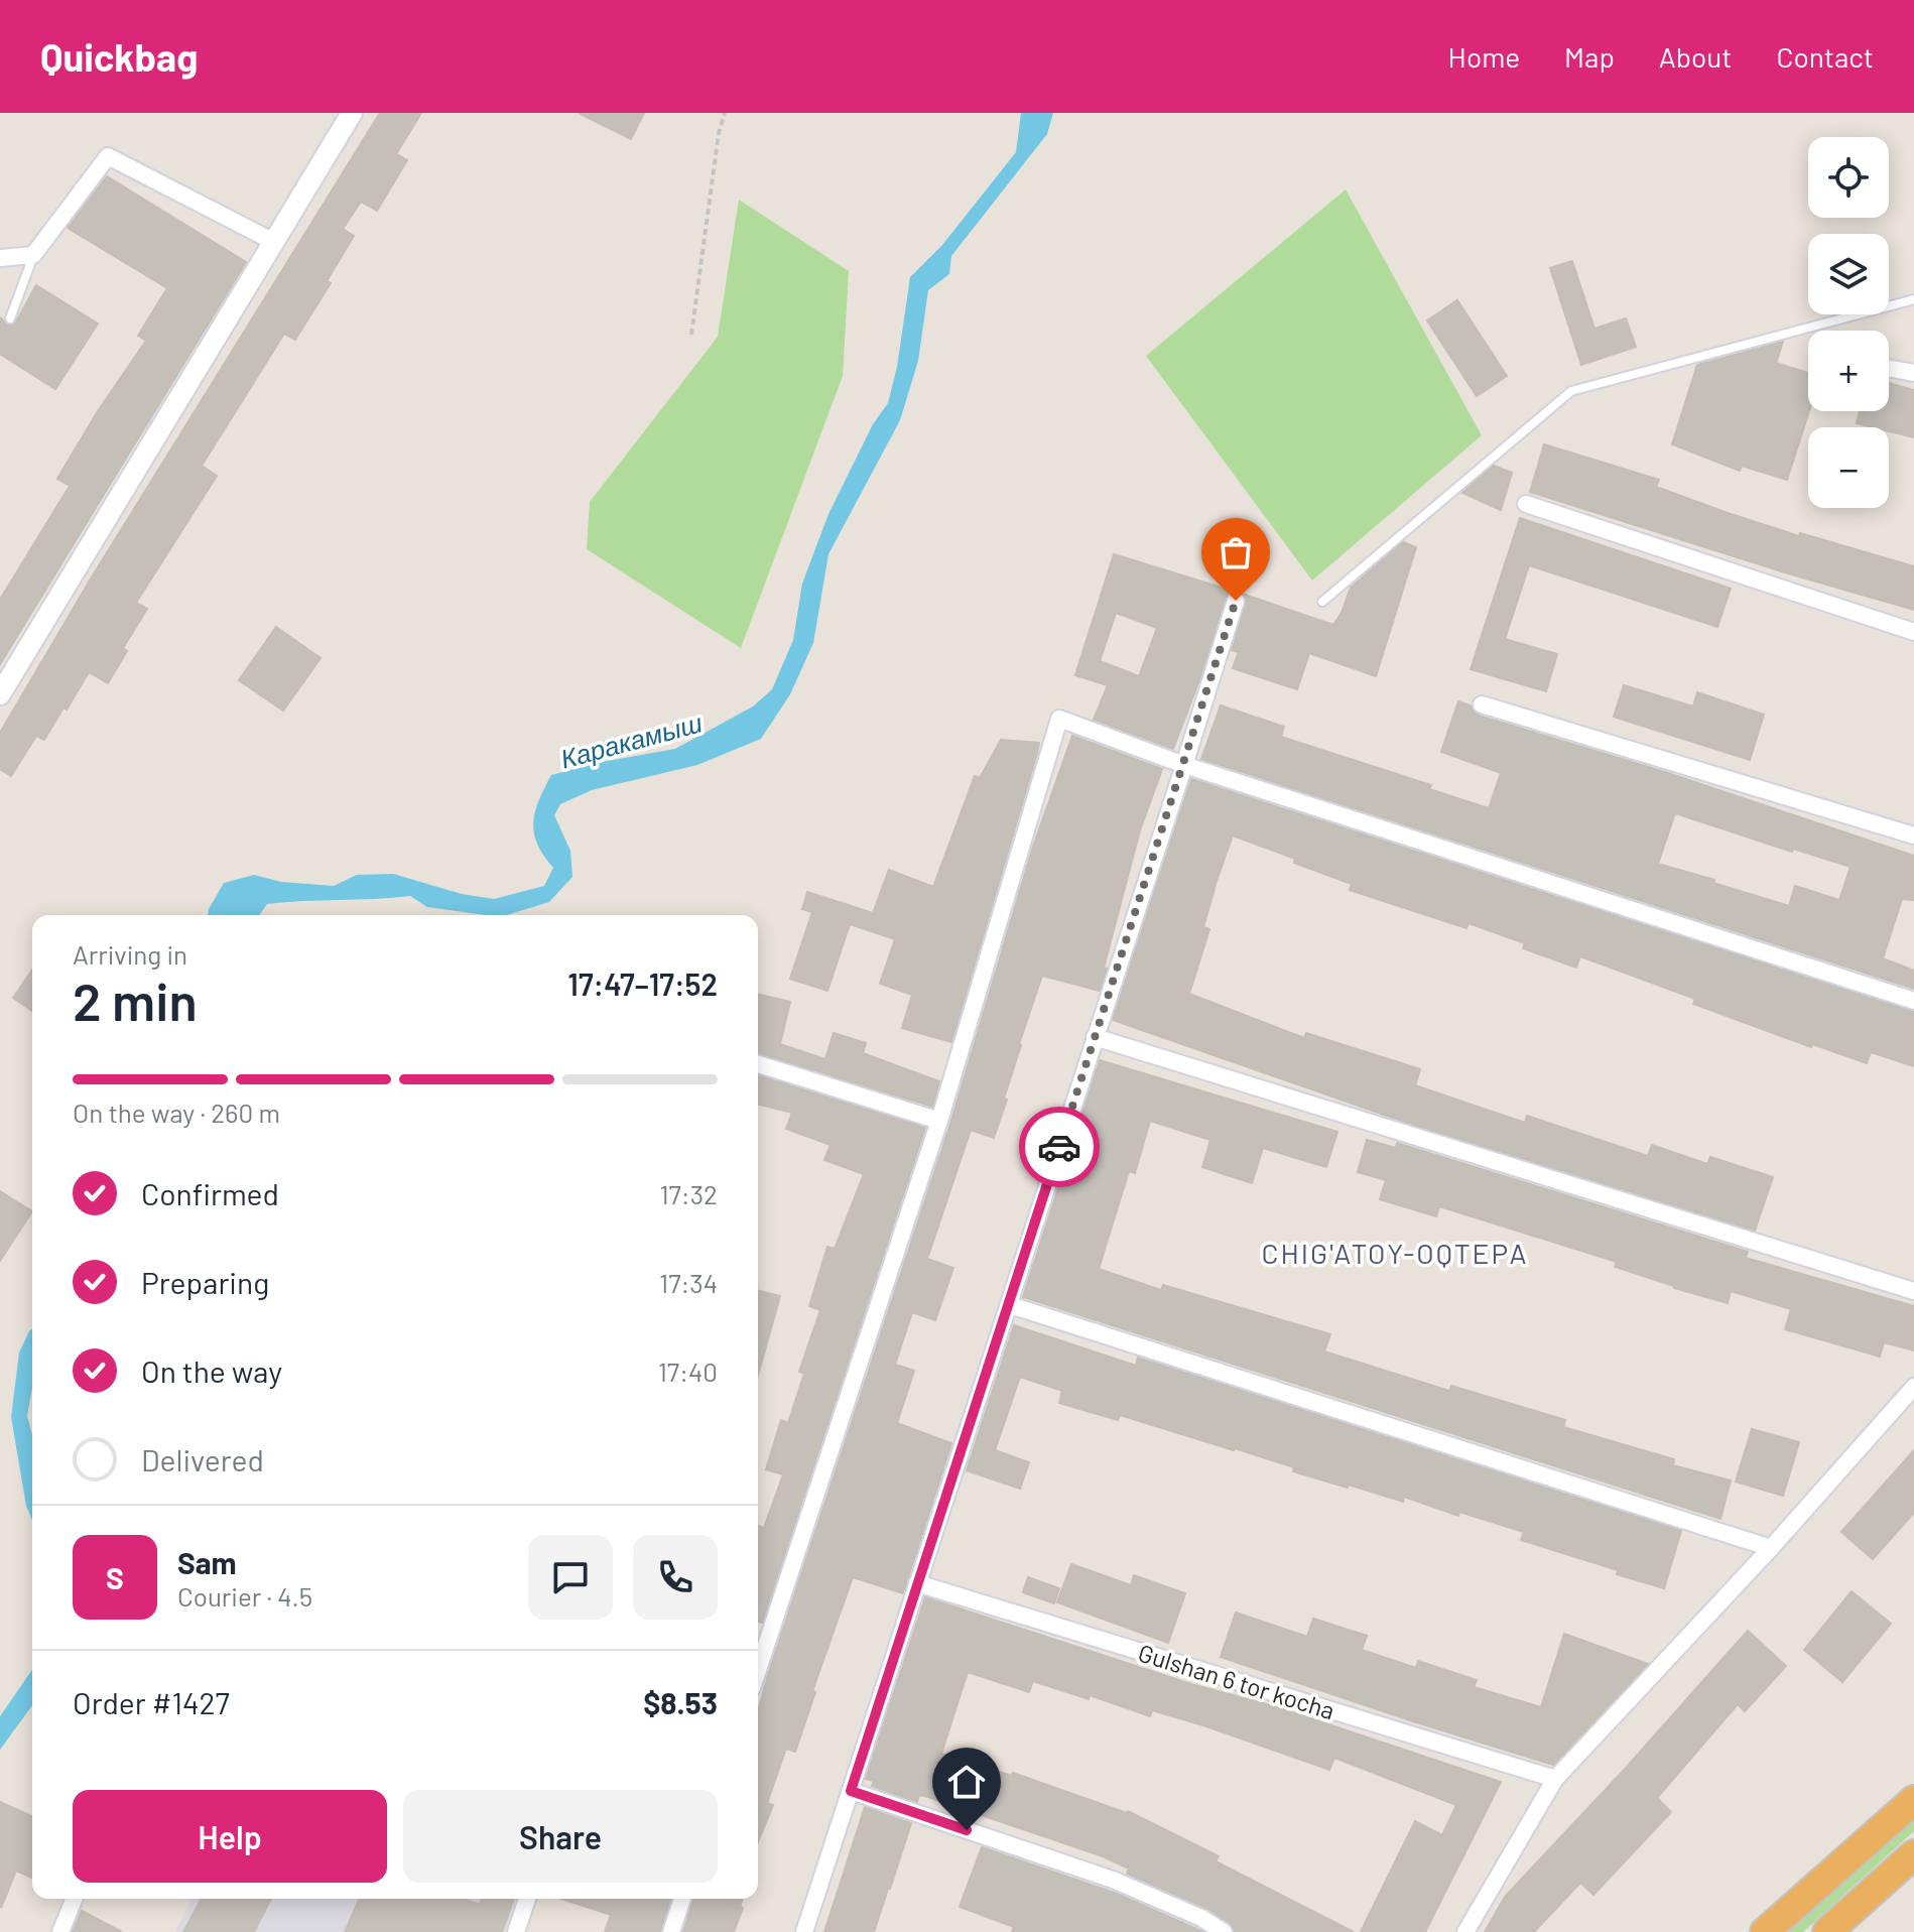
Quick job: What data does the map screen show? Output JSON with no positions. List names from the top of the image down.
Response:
{
  "streets": {
    "street": ["Gulshan 6 tor kocha"]
  },
  "districts": ["CHIG'ATOY-OQTEPA"],
  "water": ["Каракамыш"],
  "page": {
    "header": "Quickbag",
    "nav": [
      "Home",
      "Map",
      "About",
      "Contact"
    ],
    "map_buttons": ["+", "−"],
    "heading": ["2 min", "Arriving in", "17:47–17:52"],
    "panel": [
      "Sam",
      "Courier · 4.5",
      "Order #1427",
      "$8.53"
    ],
    "bar": "On the way · 260 m",
    "list": [
      ["Confirmed", "17:32"],
      ["Preparing", "17:34"],
      ["On the way", "17:40"],
      "Delivered"
    ],
    "round": "S",
    "buttons": ["Help", "Share"]
  }
}
